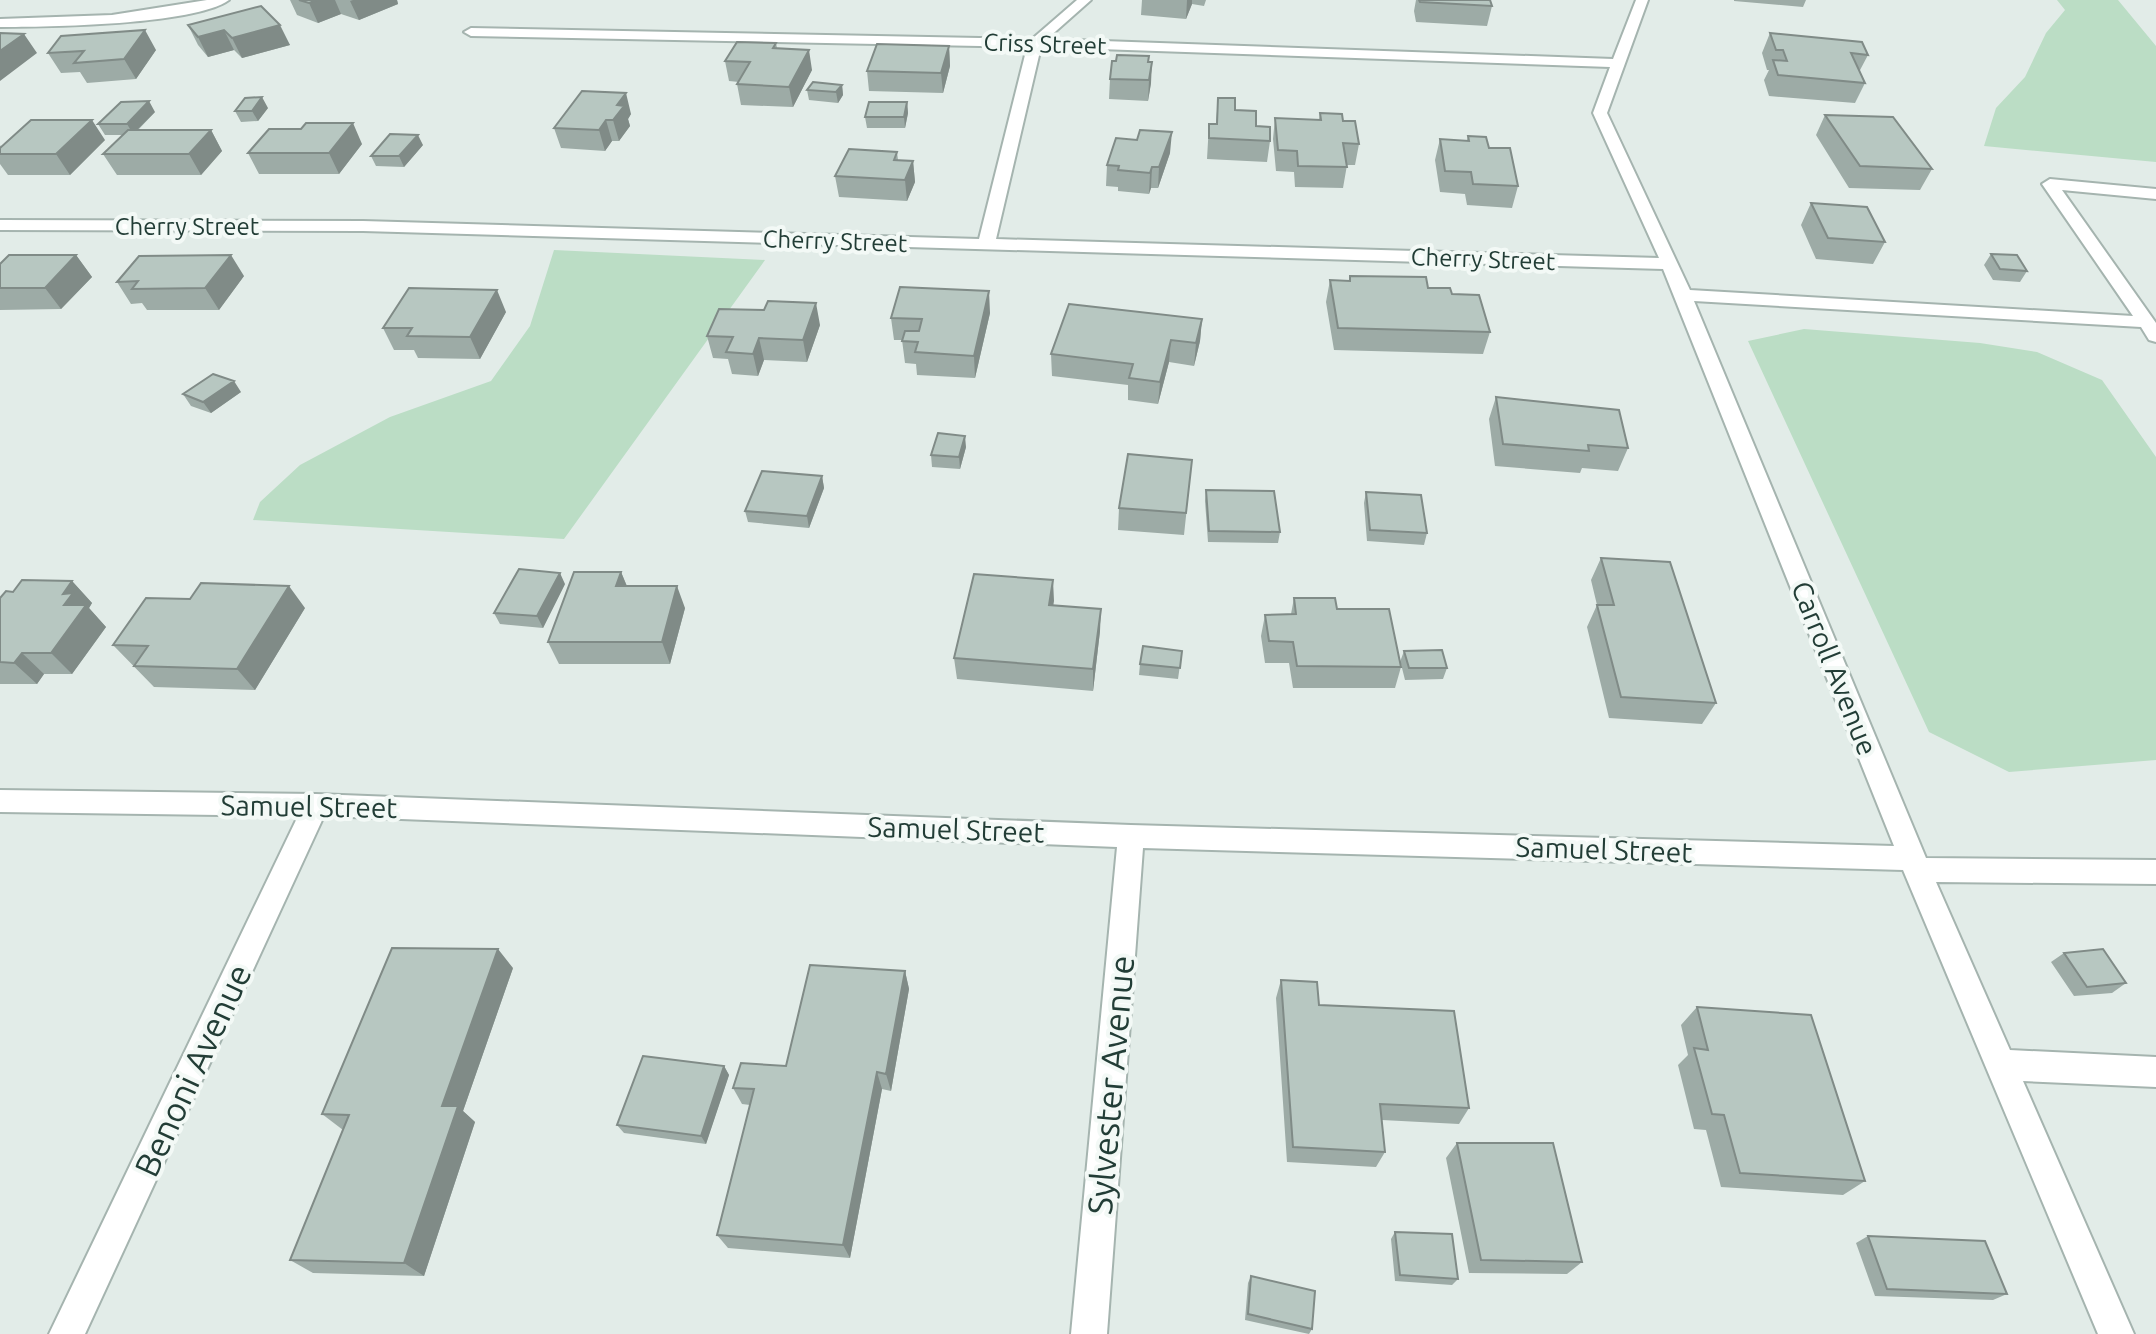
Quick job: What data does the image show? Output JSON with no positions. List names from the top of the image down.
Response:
{
  "streets": {
    "street": [
      "Criss Street",
      "Cherry Street",
      "Carroll Avenue",
      "Samuel Street",
      "Benoni Avenue",
      "Sylvester Avenue"
    ]
  },
  "crossings": [
    ["Criss Street", "Carroll Avenue"],
    ["Cherry Street", "Carroll Avenue"],
    ["Carroll Avenue", "Samuel Street"],
    ["Samuel Street", "Benoni Avenue"],
    ["Samuel Street", "Sylvester Avenue"]
  ]
}
